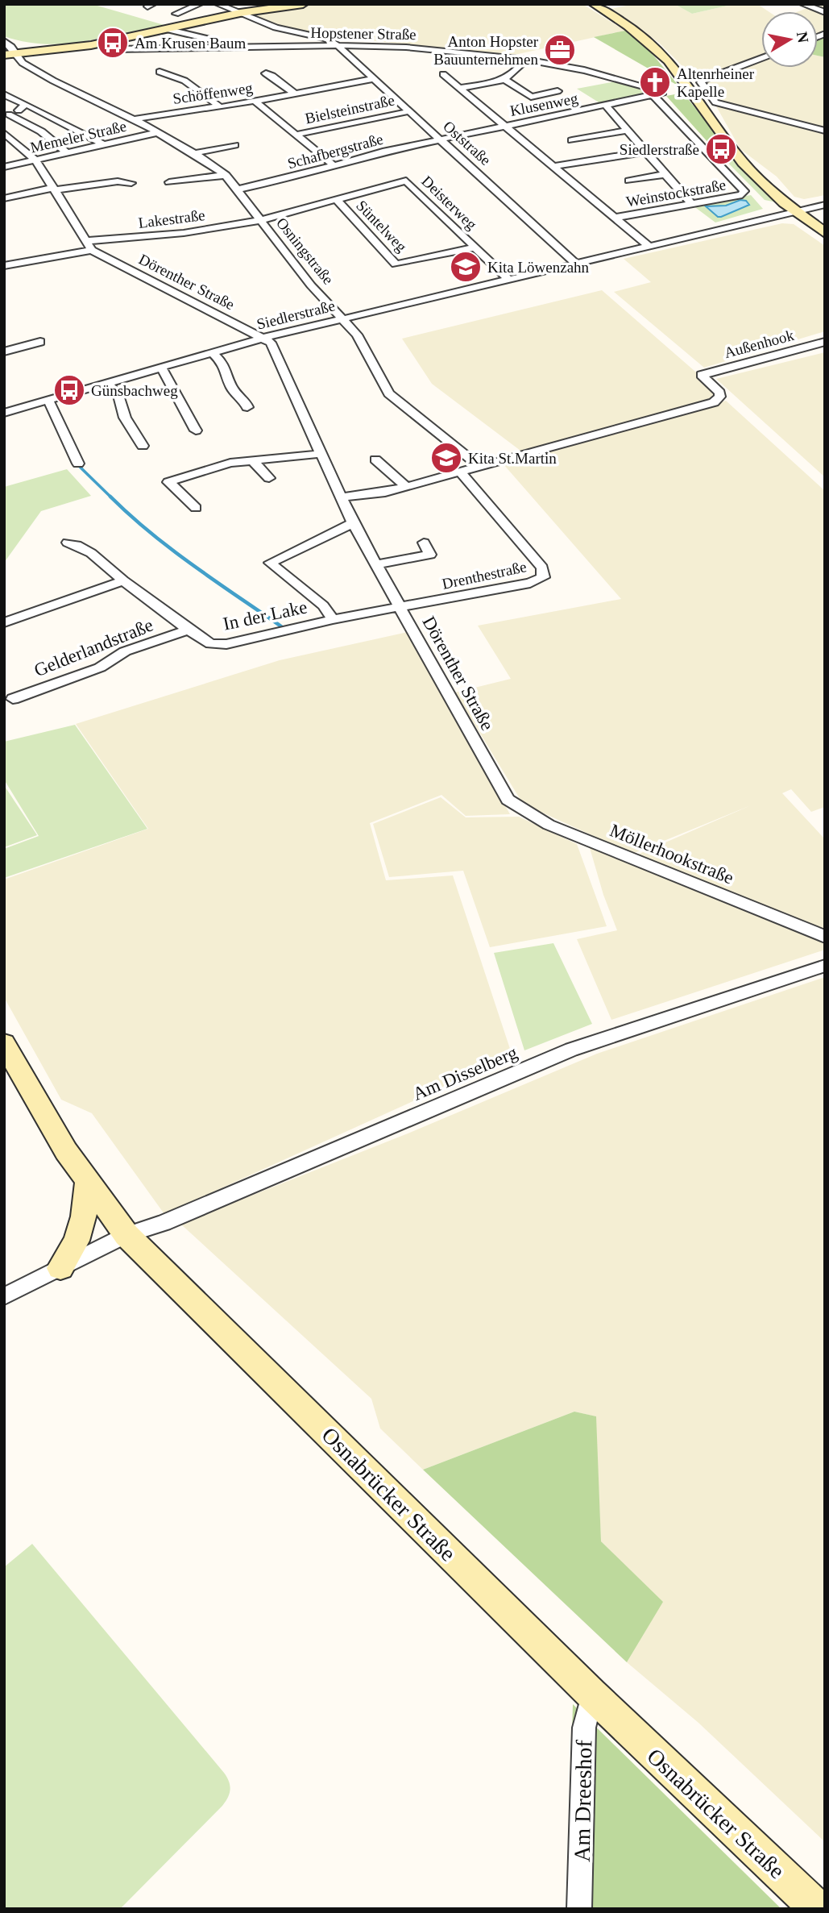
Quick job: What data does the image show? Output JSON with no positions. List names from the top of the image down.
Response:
{
  "streets": {
    "main road": ["Osnabrücker Straße"],
    "street": [
      "Hopstener Straße",
      "Schöffenweg",
      "Klusenweg",
      "Bielsteinstraße",
      "Memeler Straße",
      "Oststraße",
      "Schafbergstraße",
      "Weinstockstraße",
      "Deisterweg",
      "Lakestraße",
      "Süntelweg",
      "Osningstraße",
      "Dörenther Straße",
      "Siedlerstraße",
      "Außenhook",
      "Drenthestraße",
      "In der Lake",
      "Gelderlandstraße",
      "Möllerhookstraße",
      "Am Disselberg",
      "Am Dreeshof"
    ]
  },
  "crossings": [
    ["Hopstener Straße", "Klusenweg"],
    ["Hopstener Straße", "Oststraße"],
    ["Hopstener Straße", "Weinstockstraße"],
    ["Schöffenweg", "Oststraße"],
    ["Schöffenweg", "Osningstraße"],
    ["Klusenweg", "Oststraße"],
    ["Klusenweg", "Schafbergstraße"],
    ["Klusenweg", "Weinstockstraße"],
    ["Bielsteinstraße", "Oststraße"],
    ["Memeler Straße", "Osningstraße"],
    ["Memeler Straße", "Dörenther Straße"],
    ["Oststraße", "Schafbergstraße"],
    ["Oststraße", "Siedlerstraße"],
    ["Schafbergstraße", "Osningstraße"],
    ["Deisterweg", "Lakestraße"],
    ["Deisterweg", "Süntelweg"],
    ["Deisterweg", "Osningstraße"],
    ["Deisterweg", "Siedlerstraße"],
    ["Lakestraße", "Osningstraße"],
    ["Lakestraße", "Dörenther Straße"],
    ["Osningstraße", "Siedlerstraße"],
    ["Osningstraße", "Außenhook"],
    ["Dörenther Straße", "Siedlerstraße"],
    ["Dörenther Straße", "Drenthestraße"],
    ["Dörenther Straße", "In der Lake"],
    ["Dörenther Straße", "Möllerhookstraße"],
    ["Drenthestraße", "In der Lake"],
    ["In der Lake", "Gelderlandstraße"],
    ["Am Disselberg", "Osnabrücker Straße"],
    ["Osnabrücker Straße", "Am Dreeshof"]
  ],
  "places": {
    "bus stop": ["Am Krusen Baum", "Siedlerstraße", "Günsbachweg"],
    "office": ["Anton Hopster Bauunternehmen"],
    "church": ["Altenrheiner Kapelle"],
    "school or university": ["Kita Löwenzahn", "Kita St.Martin"]
  },
  "north": "right"
}
